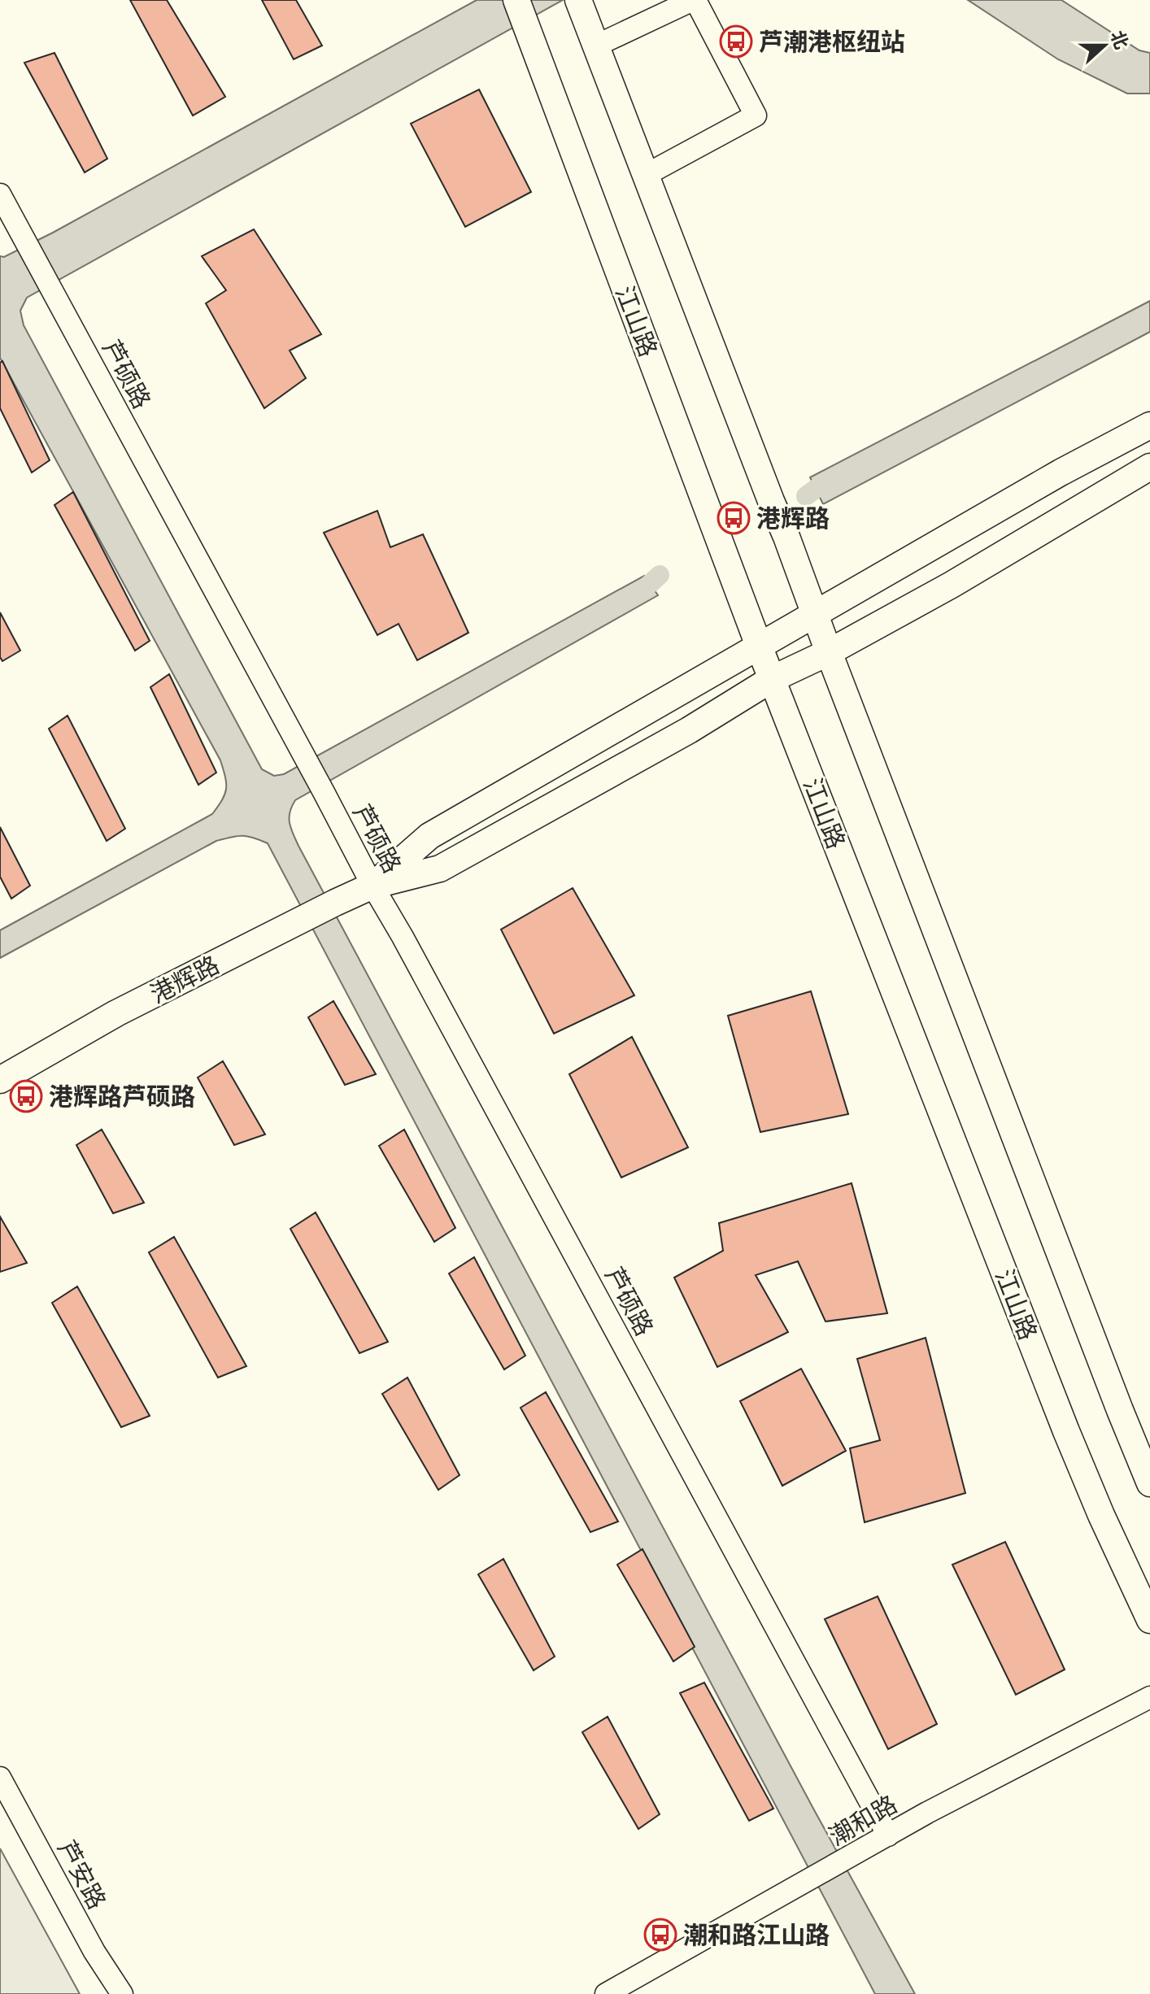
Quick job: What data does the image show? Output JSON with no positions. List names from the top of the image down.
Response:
{
  "streets": {
    "main road": ["江山路", "港辉路"],
    "street": ["芦硕路", "潮和路", "芦安路"]
  },
  "crossings": [
    ["江山路", "港辉路"],
    ["芦硕路", "港辉路"],
    ["芦硕路", "潮和路"]
  ],
  "places": {
    "bus stop": [
      "芦潮港枢纽站",
      "港辉路",
      "港辉路芦硕路",
      "潮和路江山路"
    ]
  },
  "north": "right"
}
